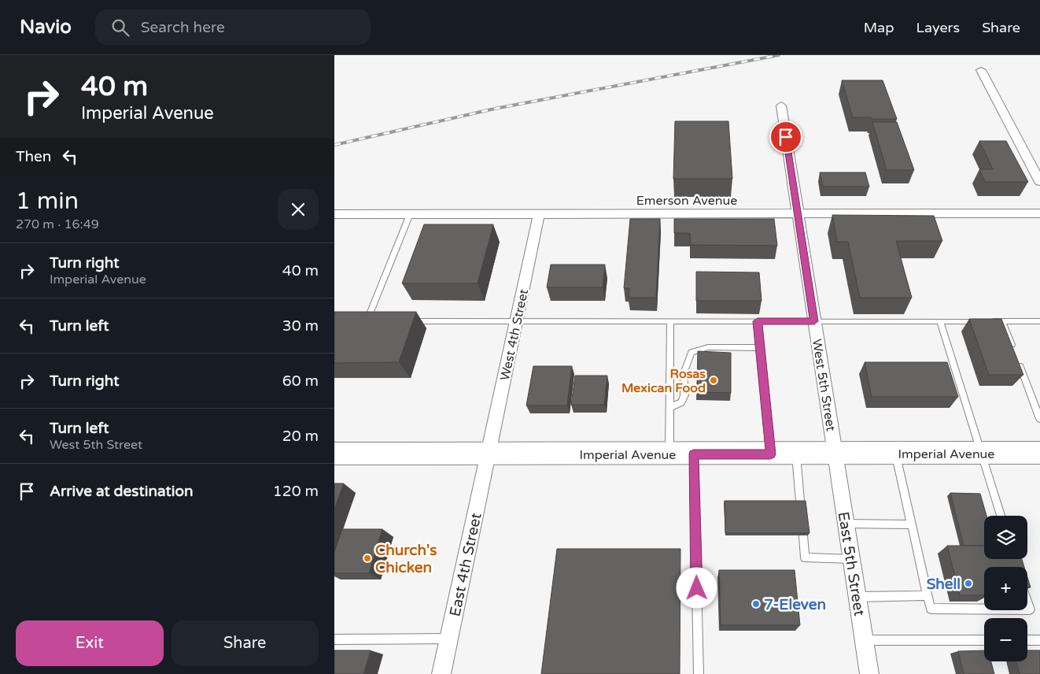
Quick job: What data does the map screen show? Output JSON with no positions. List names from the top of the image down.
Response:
{
  "streets": {
    "highway": ["Imperial Avenue"],
    "street": [
      "Emerson Avenue",
      "West 4th Street",
      "West 5th Street",
      "East 5th Street",
      "East 4th Street"
    ]
  },
  "crossings": [
    ["Emerson Avenue", "West 4th Street"],
    ["Emerson Avenue", "West 5th Street"],
    ["West 4th Street", "Imperial Avenue"],
    ["West 4th Street", "East 4th Street"],
    ["West 5th Street", "Imperial Avenue"],
    ["West 5th Street", "East 5th Street"],
    ["Imperial Avenue", "East 5th Street"],
    ["Imperial Avenue", "East 4th Street"]
  ],
  "places": [
    "Rosas Mexican Food",
    "Church's Chicken",
    "Shell",
    "7-Eleven"
  ],
  "page": {
    "header": "Navio",
    "search": "Search here",
    "nav": ["Map", "Layers", "Share"],
    "turn": ["40 m", "Imperial Avenue"],
    "then": "Then",
    "heading": ["1 min", "270 m · 16:49"],
    "list": [
      {
        "name": "Turn right",
        "note": "Imperial Avenue",
        "value": "40 m"
      },
      {
        "name": "Turn left",
        "value": "30 m"
      },
      {
        "name": "Turn right",
        "value": "60 m"
      },
      {
        "name": "Turn left",
        "note": "West 5th Street",
        "value": "20 m"
      },
      {
        "name": "Arrive at destination",
        "value": "120 m"
      }
    ],
    "map_buttons": ["+", "−"],
    "buttons": ["Exit", "Share"]
  }
}
